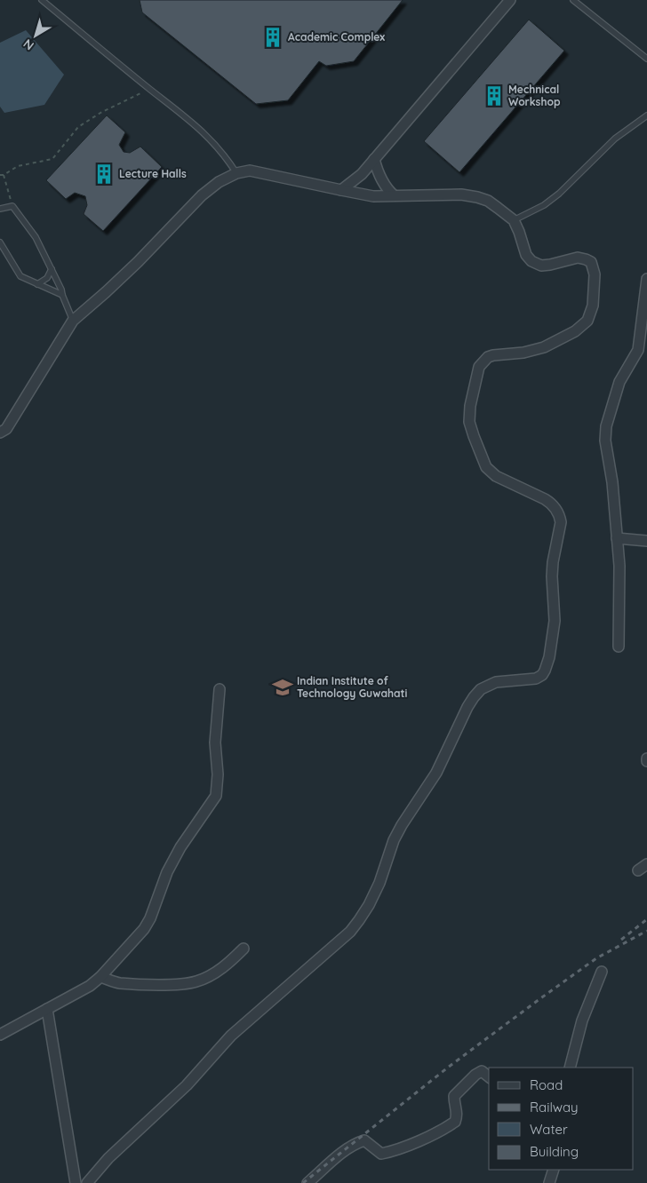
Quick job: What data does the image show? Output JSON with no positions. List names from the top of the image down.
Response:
{
  "places": {
    "building": ["Academic Complex", "Mechnical Workshop", "Lecture Halls"],
    "school or university": ["Indian Institute of Technology Guwahati"]
  },
  "legend": [
    "Road",
    "Railway",
    "Water",
    "Building"
  ],
  "north": "bottom left"
}
